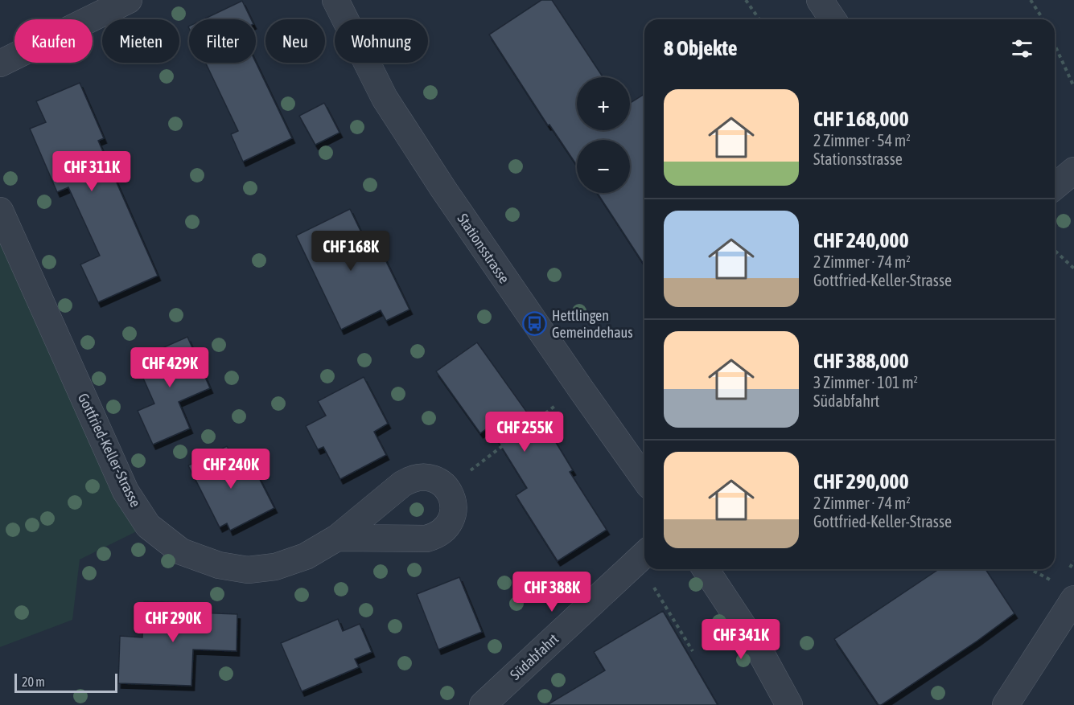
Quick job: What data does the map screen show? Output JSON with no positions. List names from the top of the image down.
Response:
{
  "streets": {
    "street": ["Stationsstrasse", "Gottfried-Keller-Strasse", "Südabfahrt"]
  },
  "places": {
    "bus stop": ["Hettlingen Gemeindehaus"]
  },
  "scale_bar": "20 m",
  "page": {
    "chip": [
      "Kaufen",
      "Mieten",
      "Filter",
      "Neu",
      "Wohnung"
    ],
    "heading": "8 Objekte",
    "map_buttons": ["+", "−"],
    "list": [
      {
        "name": "CHF 168,000",
        "note": "2 Zimmer · 54 m² · Stationsstrasse"
      },
      {
        "name": "CHF 240,000",
        "note": "2 Zimmer · 74 m² · Gottfried-Keller-Strasse"
      },
      {
        "name": "CHF 388,000",
        "note": "3 Zimmer · 101 m² · Südabfahrt"
      },
      {
        "name": "CHF 290,000",
        "note": "2 Zimmer · 74 m² · Gottfried-Keller-Strasse"
      }
    ],
    "price": [
      "CHF 311K",
      "CHF 168K",
      "CHF 429K",
      "CHF 255K",
      "CHF 240K",
      "CHF 388K",
      "CHF 290K",
      "CHF 341K"
    ],
    "scale": "20 m"
  }
}
